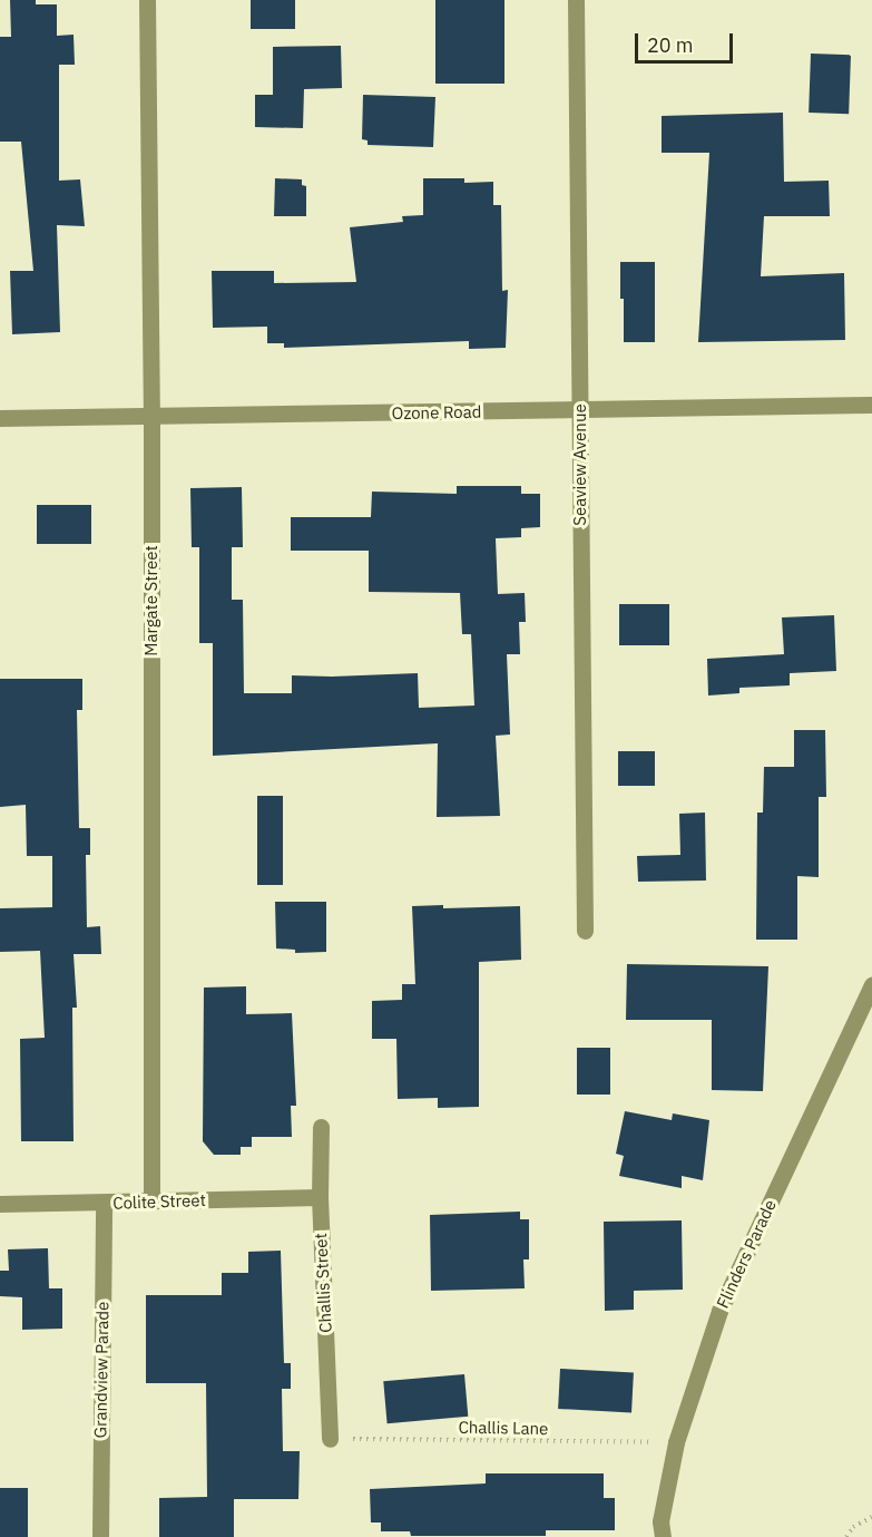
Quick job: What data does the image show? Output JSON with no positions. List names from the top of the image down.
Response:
{
  "streets": {
    "street": [
      "Ozone Road",
      "Seaview Avenue",
      "Margate Street",
      "Colite Street",
      "Flinders Parade",
      "Challis Street",
      "Grandview Parade"
    ],
    "path": ["Challis Lane"]
  },
  "crossings": [
    ["Ozone Road", "Seaview Avenue"],
    ["Ozone Road", "Margate Street"],
    ["Margate Street", "Colite Street"],
    ["Colite Street", "Challis Street"],
    ["Colite Street", "Grandview Parade"],
    ["Flinders Parade", "Challis Lane"],
    ["Challis Street", "Challis Lane"]
  ],
  "scale_bar": "20 m"
}
